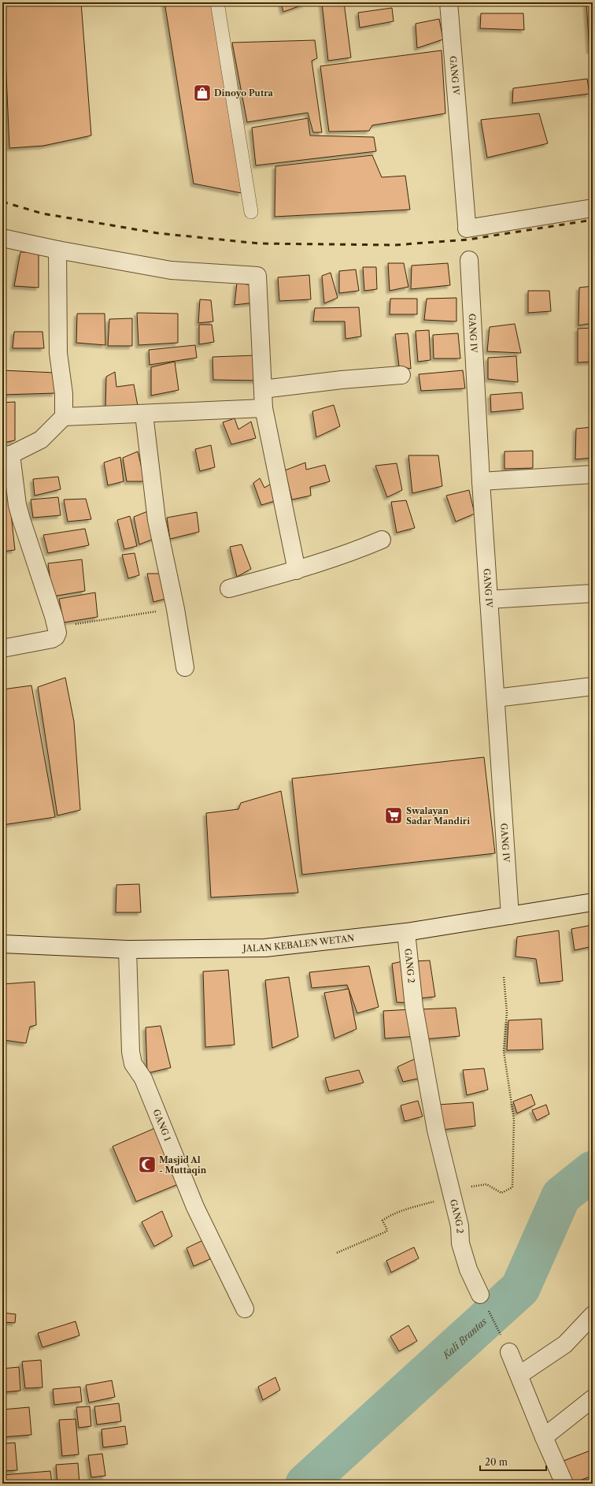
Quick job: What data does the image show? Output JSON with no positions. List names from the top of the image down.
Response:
{
  "streets": {
    "street": [
      "GANG IV",
      "JALAN KEBALEN WETAN",
      "GANG 2",
      "GANG 1"
    ]
  },
  "crossings": [
    ["GANG IV", "JALAN KEBALEN WETAN"],
    ["JALAN KEBALEN WETAN", "GANG 2"],
    ["JALAN KEBALEN WETAN", "GANG 1"]
  ],
  "water": ["Kali Brantas"],
  "places": {
    "shop": ["Dinoyo Putra"],
    "supermarket": ["Swalayan Sadar Mandiri"],
    "mosque": ["Masjid Al - Muttaqin"]
  },
  "scale_bar": "20 m"
}
